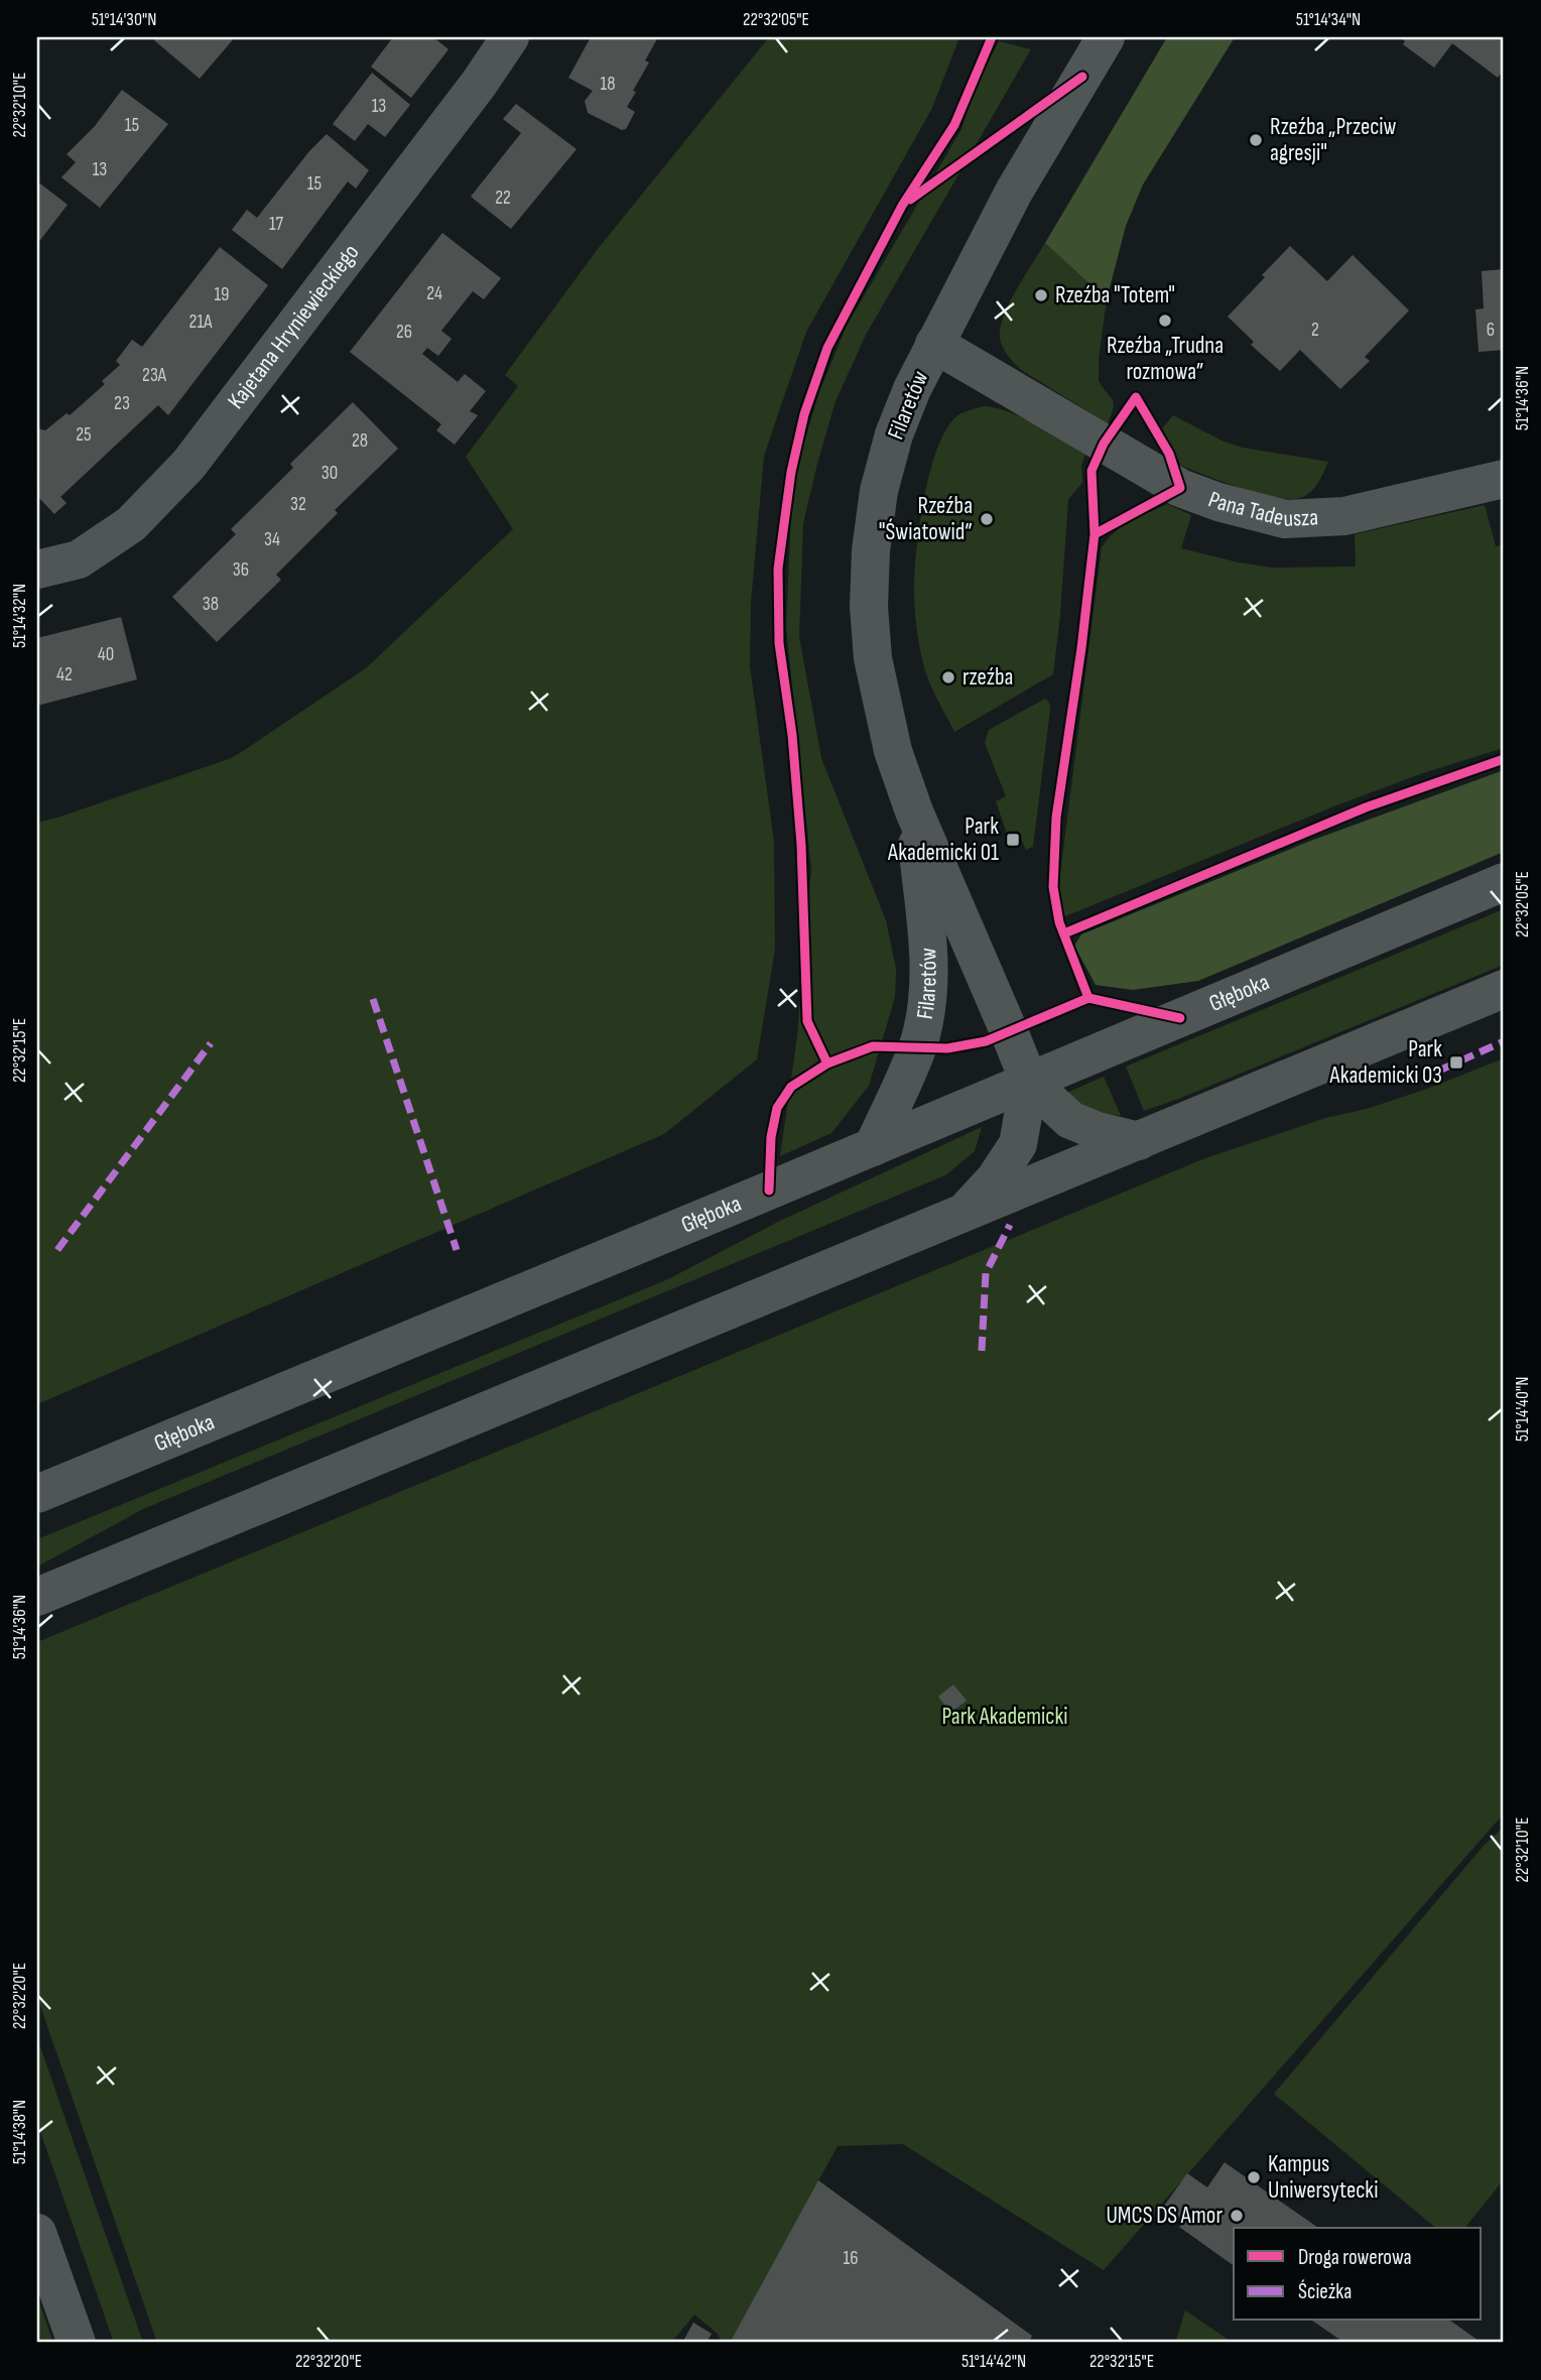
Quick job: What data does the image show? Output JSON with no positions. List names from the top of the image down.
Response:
{
  "streets": {
    "main road": [
      "Kajetana Hryniewieckiego",
      "Filaretów",
      "Pana Tadeusza",
      "Głęboka"
    ]
  },
  "crossings": [
    ["Filaretów", "Pana Tadeusza"],
    ["Filaretów", "Głęboka"]
  ],
  "parks": ["Park Akademicki"],
  "places": {
    "other": [
      "Rzeźba „Przeciw agresji\"",
      "Rzeźba \"Totem\"",
      "Rzeźba „Trudna rozmowa”",
      "Rzeźba \"Światowid”",
      "rzeźba",
      "Kampus Uniwersytecki",
      "UMCS DS Amor"
    ],
    "transit": ["Park Akademicki 01", "Park Akademicki 03"]
  },
  "house_numbers": [
    "18",
    "13",
    "15",
    "13",
    "15",
    "22",
    "17",
    "24",
    "19",
    "21A",
    "2",
    "6",
    "26",
    "23A",
    "23",
    "25",
    "28",
    "30",
    "32",
    "34",
    "36",
    "38",
    "40",
    "42",
    "16"
  ],
  "legend": ["Droga rowerowa", "Ścieżka"],
  "coordinates": [
    "51°14'30\"N",
    "22°32'05\"E",
    "51°14'34\"N",
    "22°32'10\"E",
    "51°14'36\"N",
    "51°14'32\"N",
    "22°32'15\"E",
    "51°14'40\"N",
    "22°32'20\"E",
    "51°14'38\"N",
    "51°14'42\"N"
  ]
}
